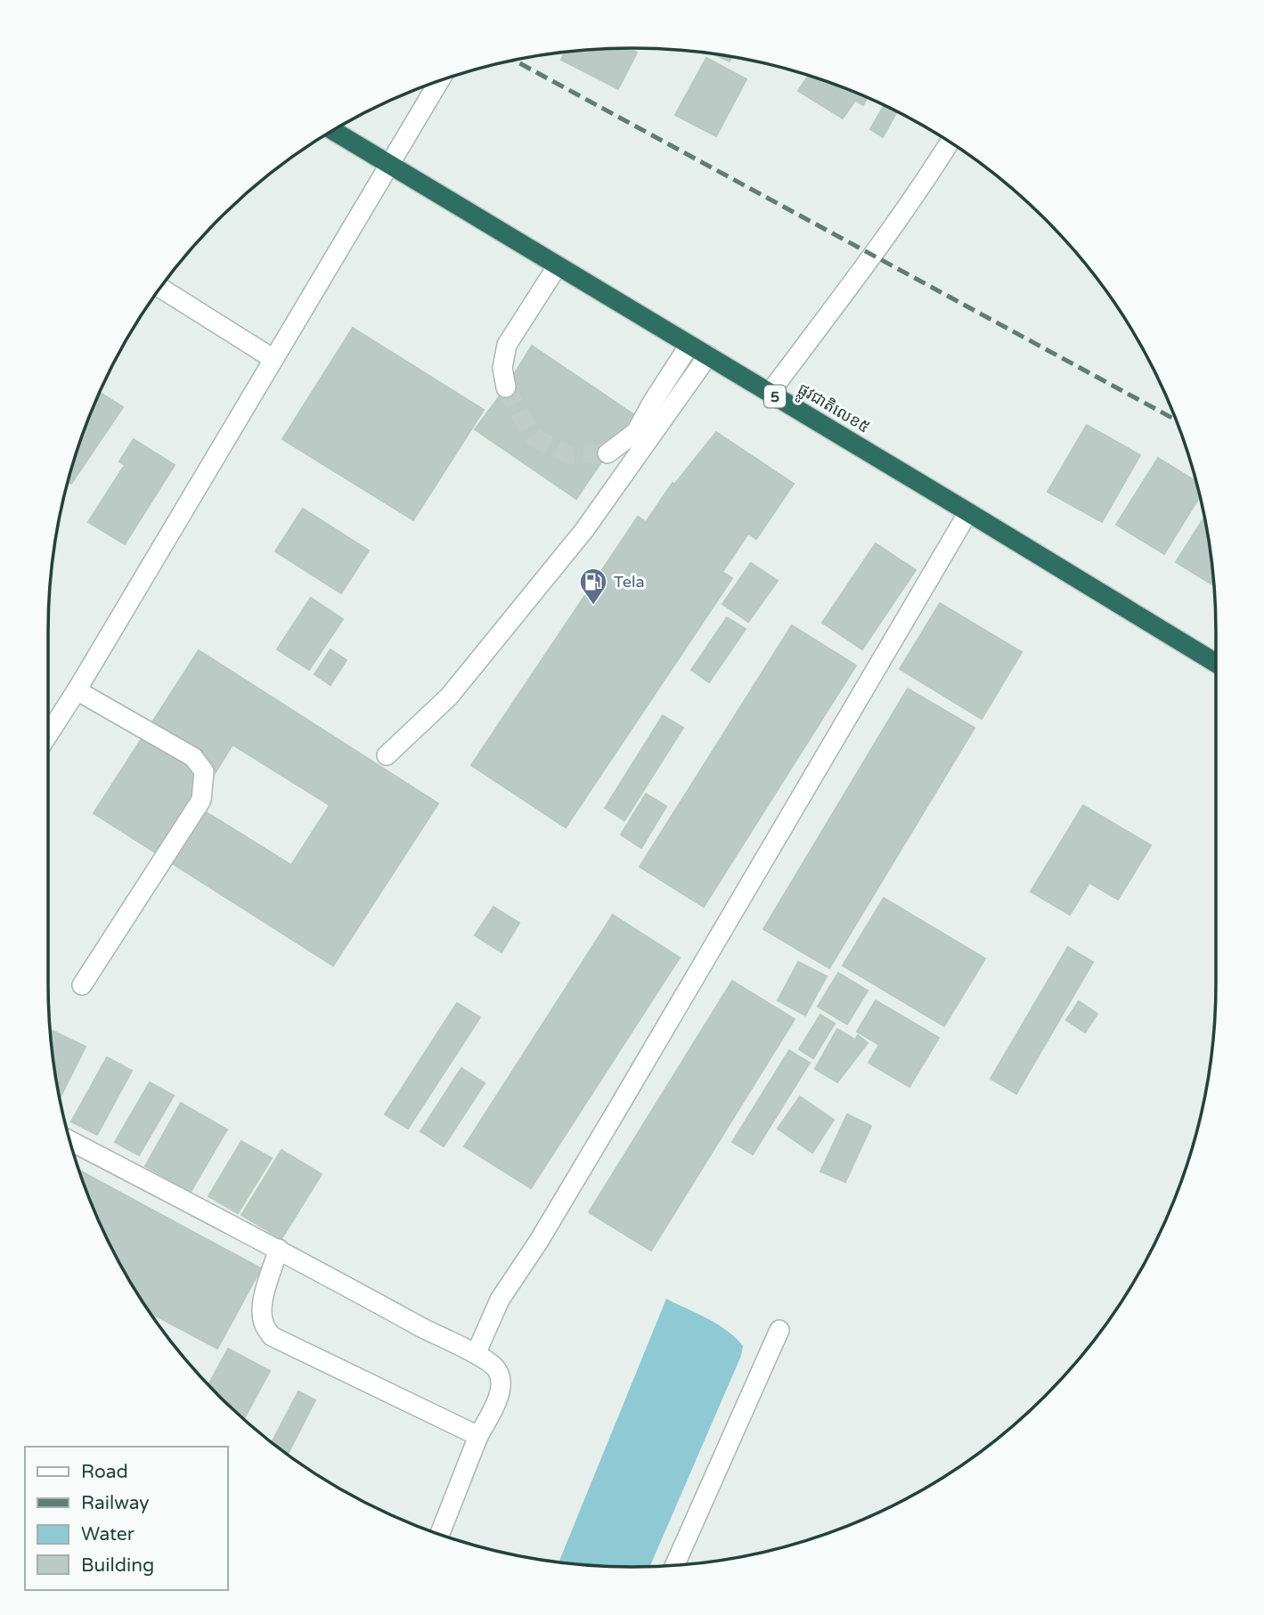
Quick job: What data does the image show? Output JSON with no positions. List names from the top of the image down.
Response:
{
  "streets": {
    "highway": ["5", "ផ្លូវជាតិលេខ៥"]
  },
  "places": {
    "fuel station": ["Tela"]
  },
  "legend": [
    "Road",
    "Railway",
    "Water",
    "Building"
  ]
}
